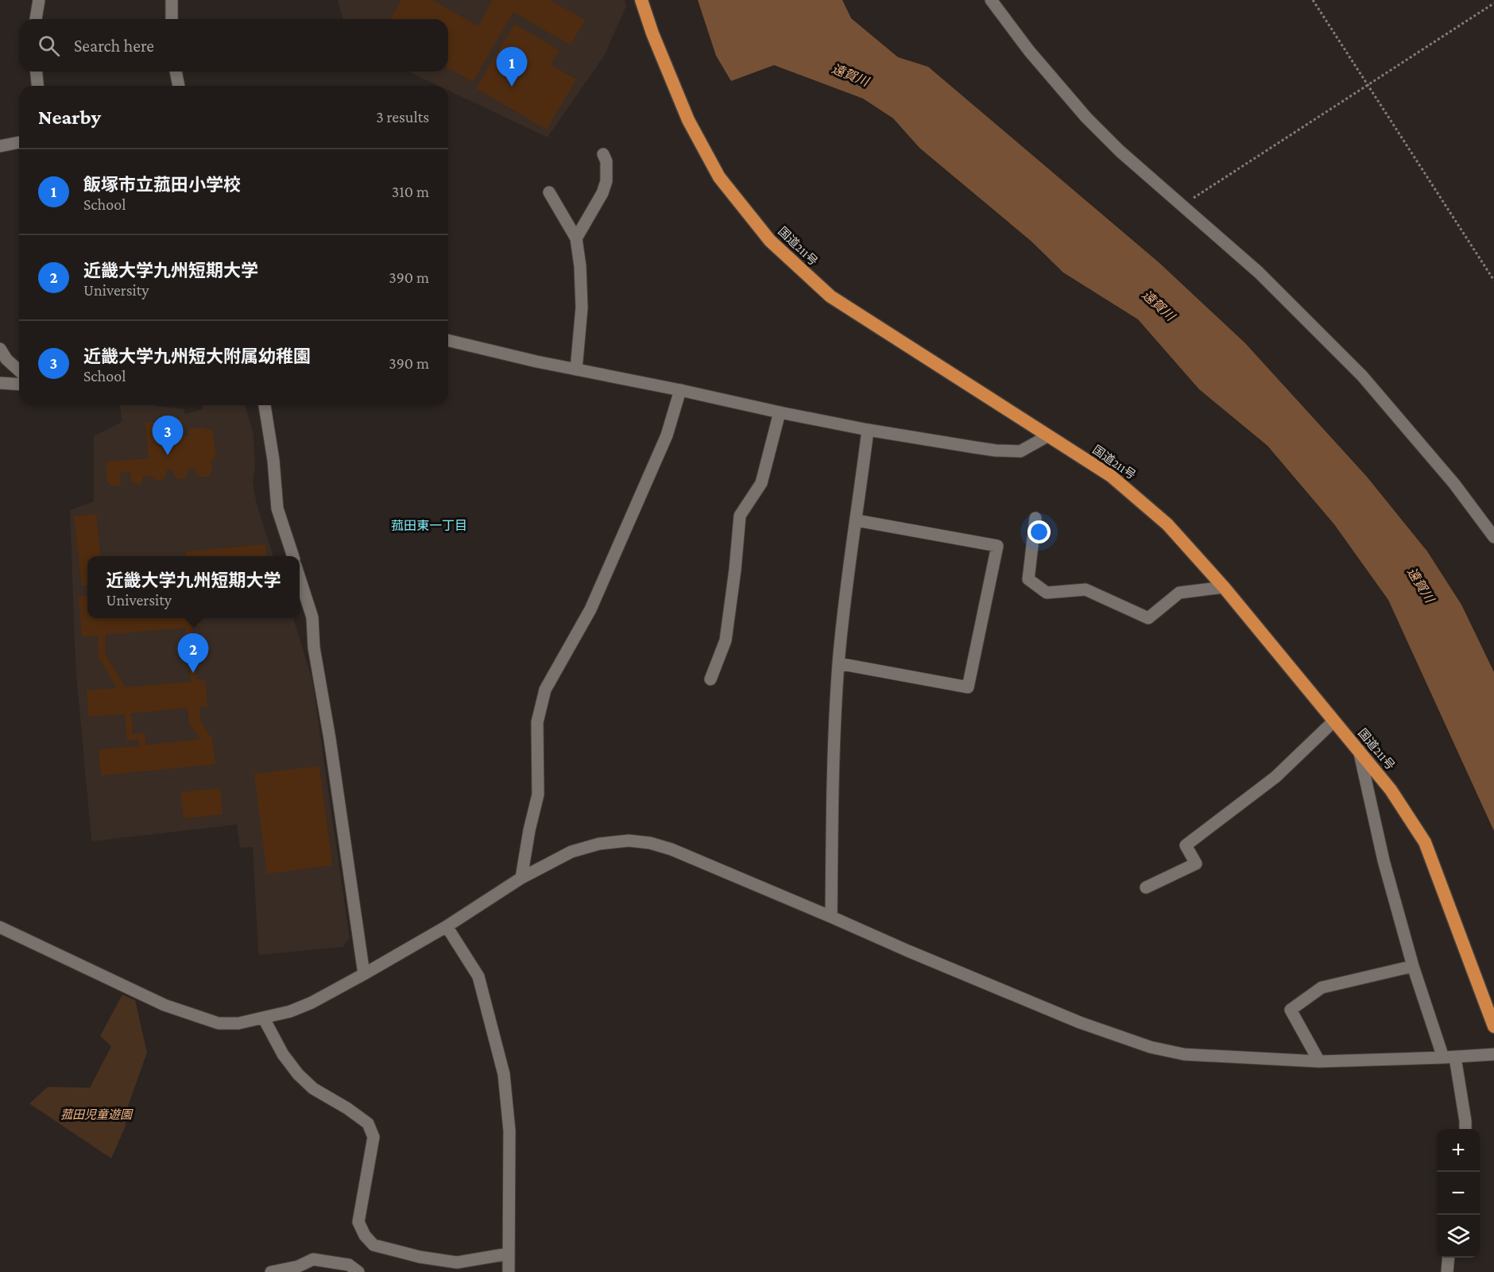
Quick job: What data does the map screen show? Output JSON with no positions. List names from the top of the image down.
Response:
{
  "streets": {
    "highway": ["国道211号"]
  },
  "districts": ["菰田東一丁目"],
  "water": ["遠賀川"],
  "parks": ["菰田児童遊園"],
  "page": {
    "search": "Search here",
    "pins": ["1", "3", "2"],
    "heading": ["Nearby", "3 results"],
    "list": [
      {
        "mark": "1",
        "name": "飯塚市立菰田小学校",
        "note": "School",
        "value": "310 m"
      },
      {
        "mark": "2",
        "name": "近畿大学九州短期大学",
        "note": "University",
        "value": "390 m"
      },
      {
        "mark": "3",
        "name": "近畿大学九州短大附属幼稚園",
        "note": "School",
        "value": "390 m"
      }
    ],
    "popup": ["近畿大学九州短期大学", "University"],
    "map_buttons": ["+", "−"]
  }
}
